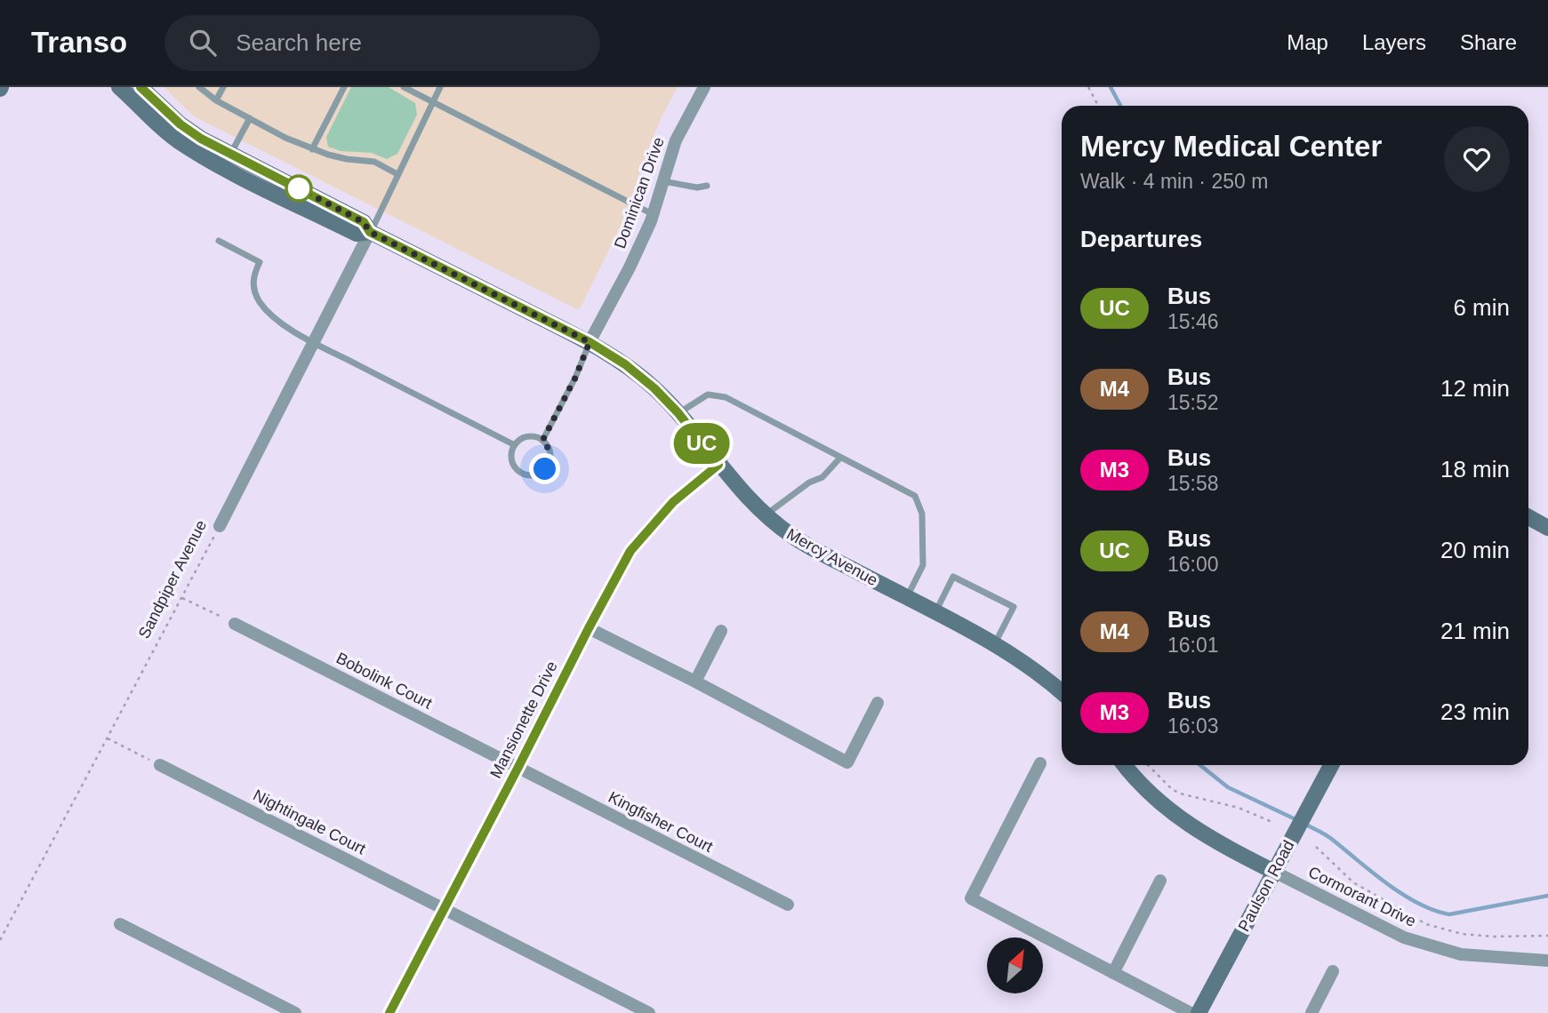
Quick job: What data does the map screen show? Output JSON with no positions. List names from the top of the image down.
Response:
{
  "streets": {
    "street": [
      "Dominican Drive",
      "Mercy Avenue",
      "Sandpiper Avenue",
      "Bobolink Court",
      "Mansionette Drive",
      "Nightingale Court",
      "Kingfisher Court",
      "Paulson Road",
      "Cormorant Drive"
    ]
  },
  "crossings": [
    ["Dominican Drive", "Mercy Avenue"],
    ["Mercy Avenue", "Sandpiper Avenue"],
    ["Mercy Avenue", "Mansionette Drive"],
    ["Bobolink Court", "Mansionette Drive"],
    ["Bobolink Court", "Kingfisher Court"],
    ["Mansionette Drive", "Nightingale Court"],
    ["Mansionette Drive", "Kingfisher Court"],
    ["Paulson Road", "Cormorant Drive"]
  ],
  "lines": ["bus line UC"],
  "north": "top right",
  "page": {
    "header": "Transo",
    "search": "Search here",
    "nav": ["Map", "Layers", "Share"],
    "on_map": "UC",
    "heading": [
      ["Mercy Medical Center", "Walk · 4 min · 250 m"],
      "Departures"
    ],
    "list": [
      {
        "mark": "UC",
        "name": "Bus",
        "note": "15:46",
        "value": "6 min"
      },
      {
        "mark": "M4",
        "name": "Bus",
        "note": "15:52",
        "value": "12 min"
      },
      {
        "mark": "M3",
        "name": "Bus",
        "note": "15:58",
        "value": "18 min"
      },
      {
        "mark": "UC",
        "name": "Bus",
        "note": "16:00",
        "value": "20 min"
      },
      {
        "mark": "M4",
        "name": "Bus",
        "note": "16:01",
        "value": "21 min"
      },
      {
        "mark": "M3",
        "name": "Bus",
        "note": "16:03",
        "value": "23 min"
      }
    ]
  }
}
